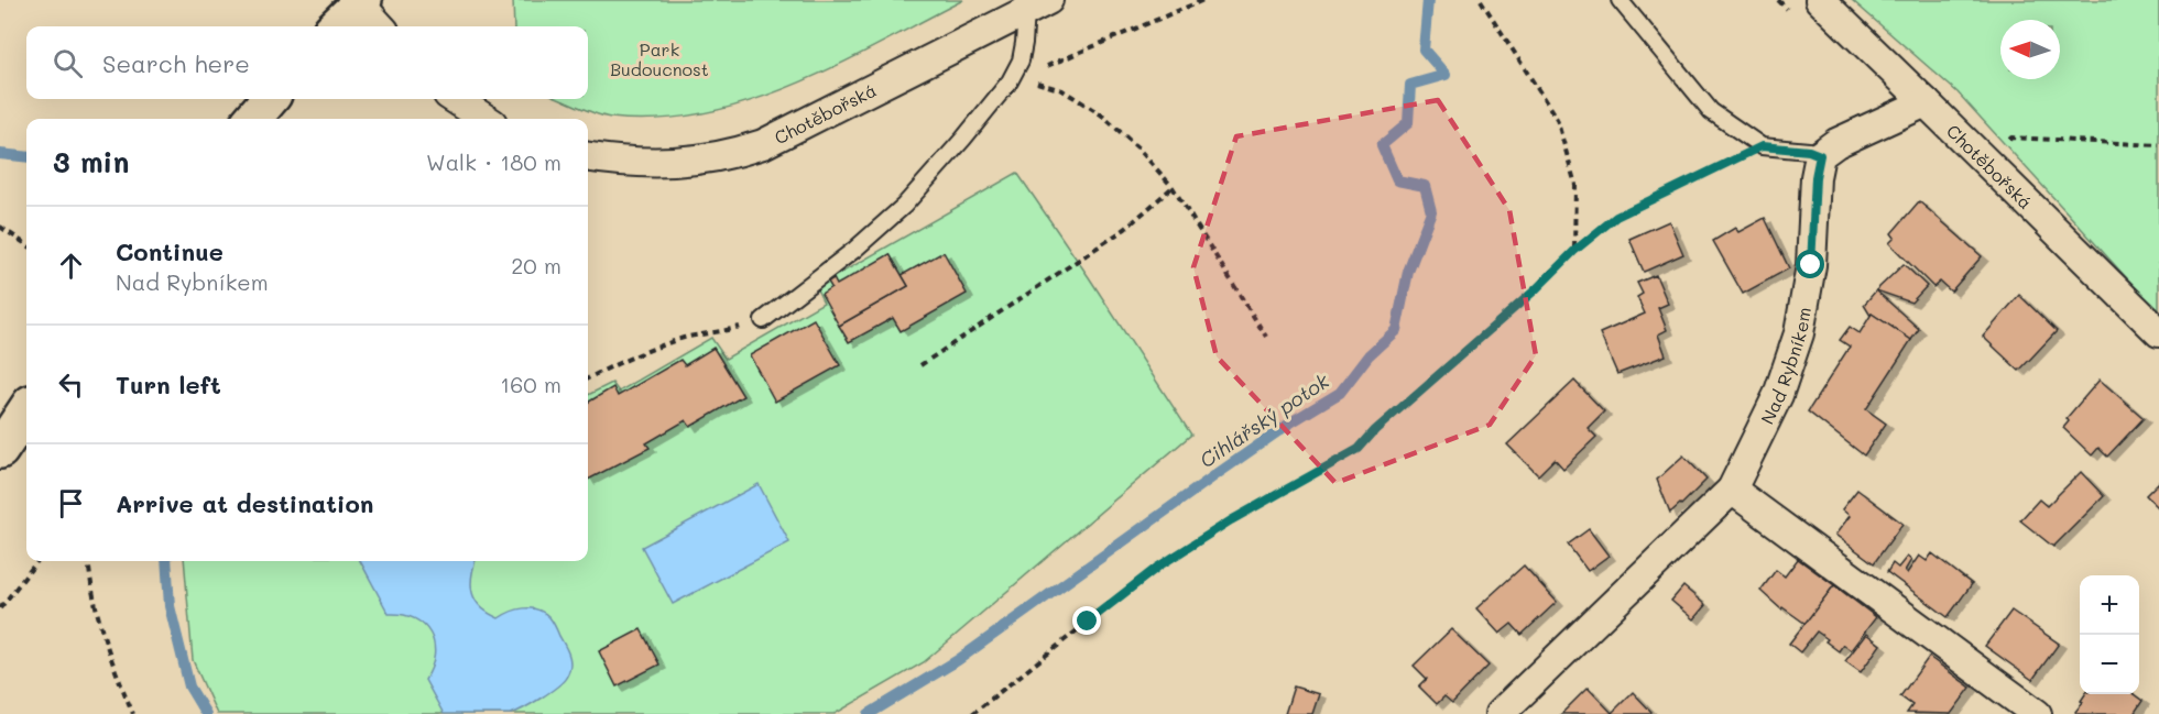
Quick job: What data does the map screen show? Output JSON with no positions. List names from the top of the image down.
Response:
{
  "streets": {
    "street": ["Chotěbořská", "Nad Rybníkem"]
  },
  "water": ["Cihlářský potok"],
  "parks": ["Park Budoucnost"],
  "north": "left",
  "page": {
    "search": "Search here",
    "heading": ["3 min", "Walk · 180 m"],
    "list": [
      ["Continue", "Nad Rybníkem", "20 m"],
      ["Turn left", "160 m"],
      "Arrive at destination"
    ],
    "map_buttons": ["+", "−"]
  }
}
